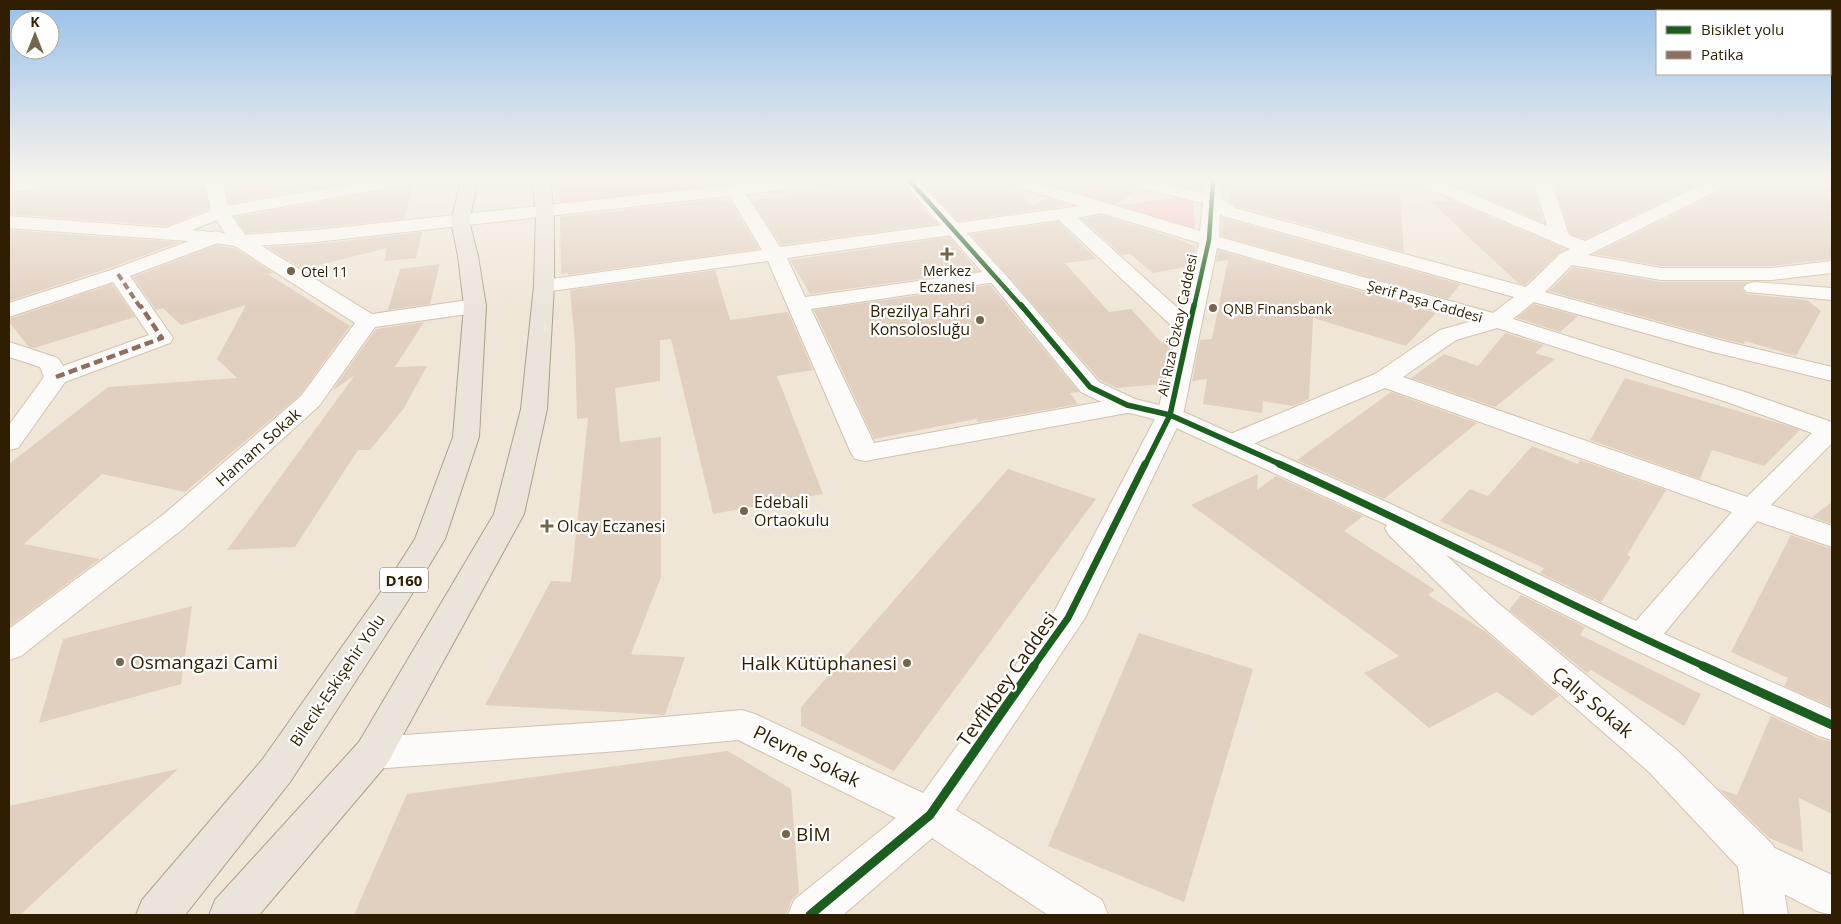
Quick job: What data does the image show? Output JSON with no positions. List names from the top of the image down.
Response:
{
  "streets": {
    "main road": ["D160", "Bilecik-Eskişehir Yolu"],
    "street": [
      "Şerif Paşa Caddesi",
      "Ali Rıza Özkay Caddesi",
      "Hamam Sokak",
      "Tevfikbey Caddesi",
      "Çalış Sokak",
      "Plevne Sokak"
    ]
  },
  "crossings": [
    ["Şerif Paşa Caddesi", "Ali Rıza Özkay Caddesi"],
    ["Ali Rıza Özkay Caddesi", "Tevfikbey Caddesi"],
    ["Tevfikbey Caddesi", "Plevne Sokak"]
  ],
  "places": {
    "health": ["Merkez Eczanesi", "Olcay Eczanesi"],
    "other": [
      "Otel 11",
      "QNB Finansbank",
      "Brezilya Fahri Konsolosluğu",
      "Edebali Ortaokulu",
      "Osmangazi Cami",
      "Halk Kütüphanesi",
      "BİM"
    ]
  },
  "legend": ["Bisiklet yolu", "Patika"],
  "north": "top"
}
